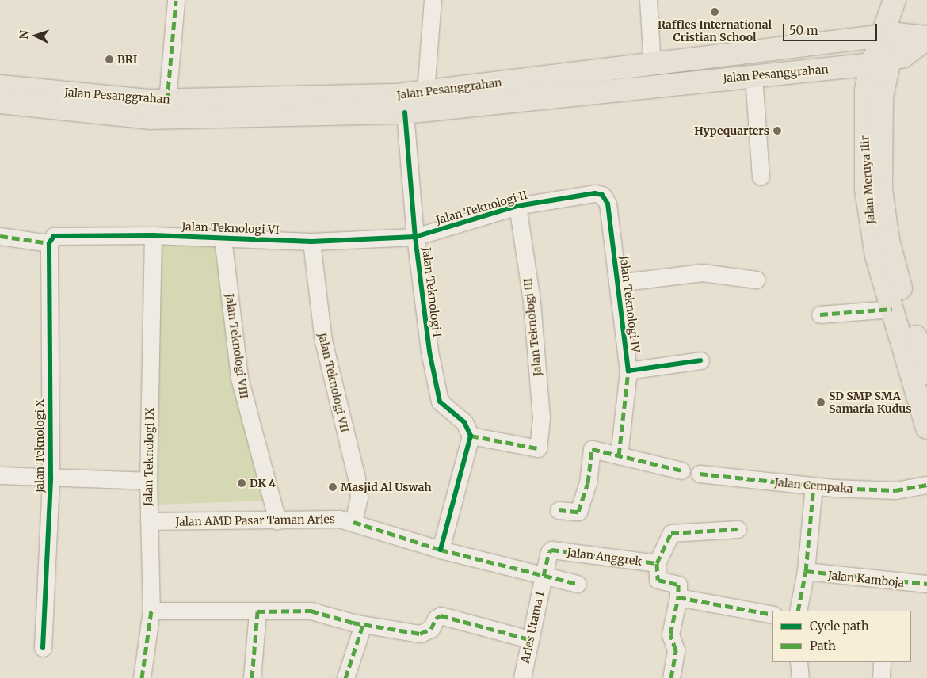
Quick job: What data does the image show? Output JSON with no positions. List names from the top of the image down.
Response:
{
  "streets": {
    "main road": ["Jalan Pesanggrahan", "Jalan Meruya Ilir"],
    "street": [
      "Jalan Teknologi II",
      "Jalan Teknologi VI",
      "Jalan Teknologi I",
      "Jalan Teknologi IV",
      "Jalan Teknologi III",
      "Jalan Teknologi VIII",
      "Jalan Teknologi VII",
      "Jalan Teknologi X",
      "Jalan Teknologi IX",
      "Jalan Cempaka",
      "Jalan AMD Pasar Taman Aries",
      "Jalan Anggrek",
      "Jalan Kamboja",
      "Aries Utama 1"
    ]
  },
  "crossings": [
    ["Jalan Pesanggrahan", "Jalan Meruya Ilir"],
    ["Jalan Pesanggrahan", "Jalan Teknologi I"],
    ["Jalan Teknologi II", "Jalan Teknologi VI"],
    ["Jalan Teknologi II", "Jalan Teknologi I"],
    ["Jalan Teknologi II", "Jalan Teknologi IV"],
    ["Jalan Teknologi II", "Jalan Teknologi III"],
    ["Jalan Teknologi VI", "Jalan Teknologi I"],
    ["Jalan Teknologi VI", "Jalan Teknologi VIII"],
    ["Jalan Teknologi VI", "Jalan Teknologi VII"],
    ["Jalan Teknologi VI", "Jalan Teknologi X"],
    ["Jalan Teknologi VI", "Jalan Teknologi IX"],
    ["Jalan Teknologi I", "Jalan Teknologi III"],
    ["Jalan Teknologi VIII", "Jalan AMD Pasar Taman Aries"],
    ["Jalan Teknologi VII", "Jalan AMD Pasar Taman Aries"],
    ["Jalan Teknologi IX", "Jalan AMD Pasar Taman Aries"],
    ["Jalan AMD Pasar Taman Aries", "Jalan Anggrek"],
    ["Jalan AMD Pasar Taman Aries", "Aries Utama 1"],
    ["Jalan Anggrek", "Aries Utama 1"]
  ],
  "places": [
    "Raffles International Cristian School",
    "BRI",
    "Hypequarters",
    "SD SMP SMA Samaria Kudus",
    "DK 4",
    "Masjid Al Uswah"
  ],
  "legend": ["Cycle path", "Path"],
  "scale_bar": "50 m",
  "north": "left"
}
